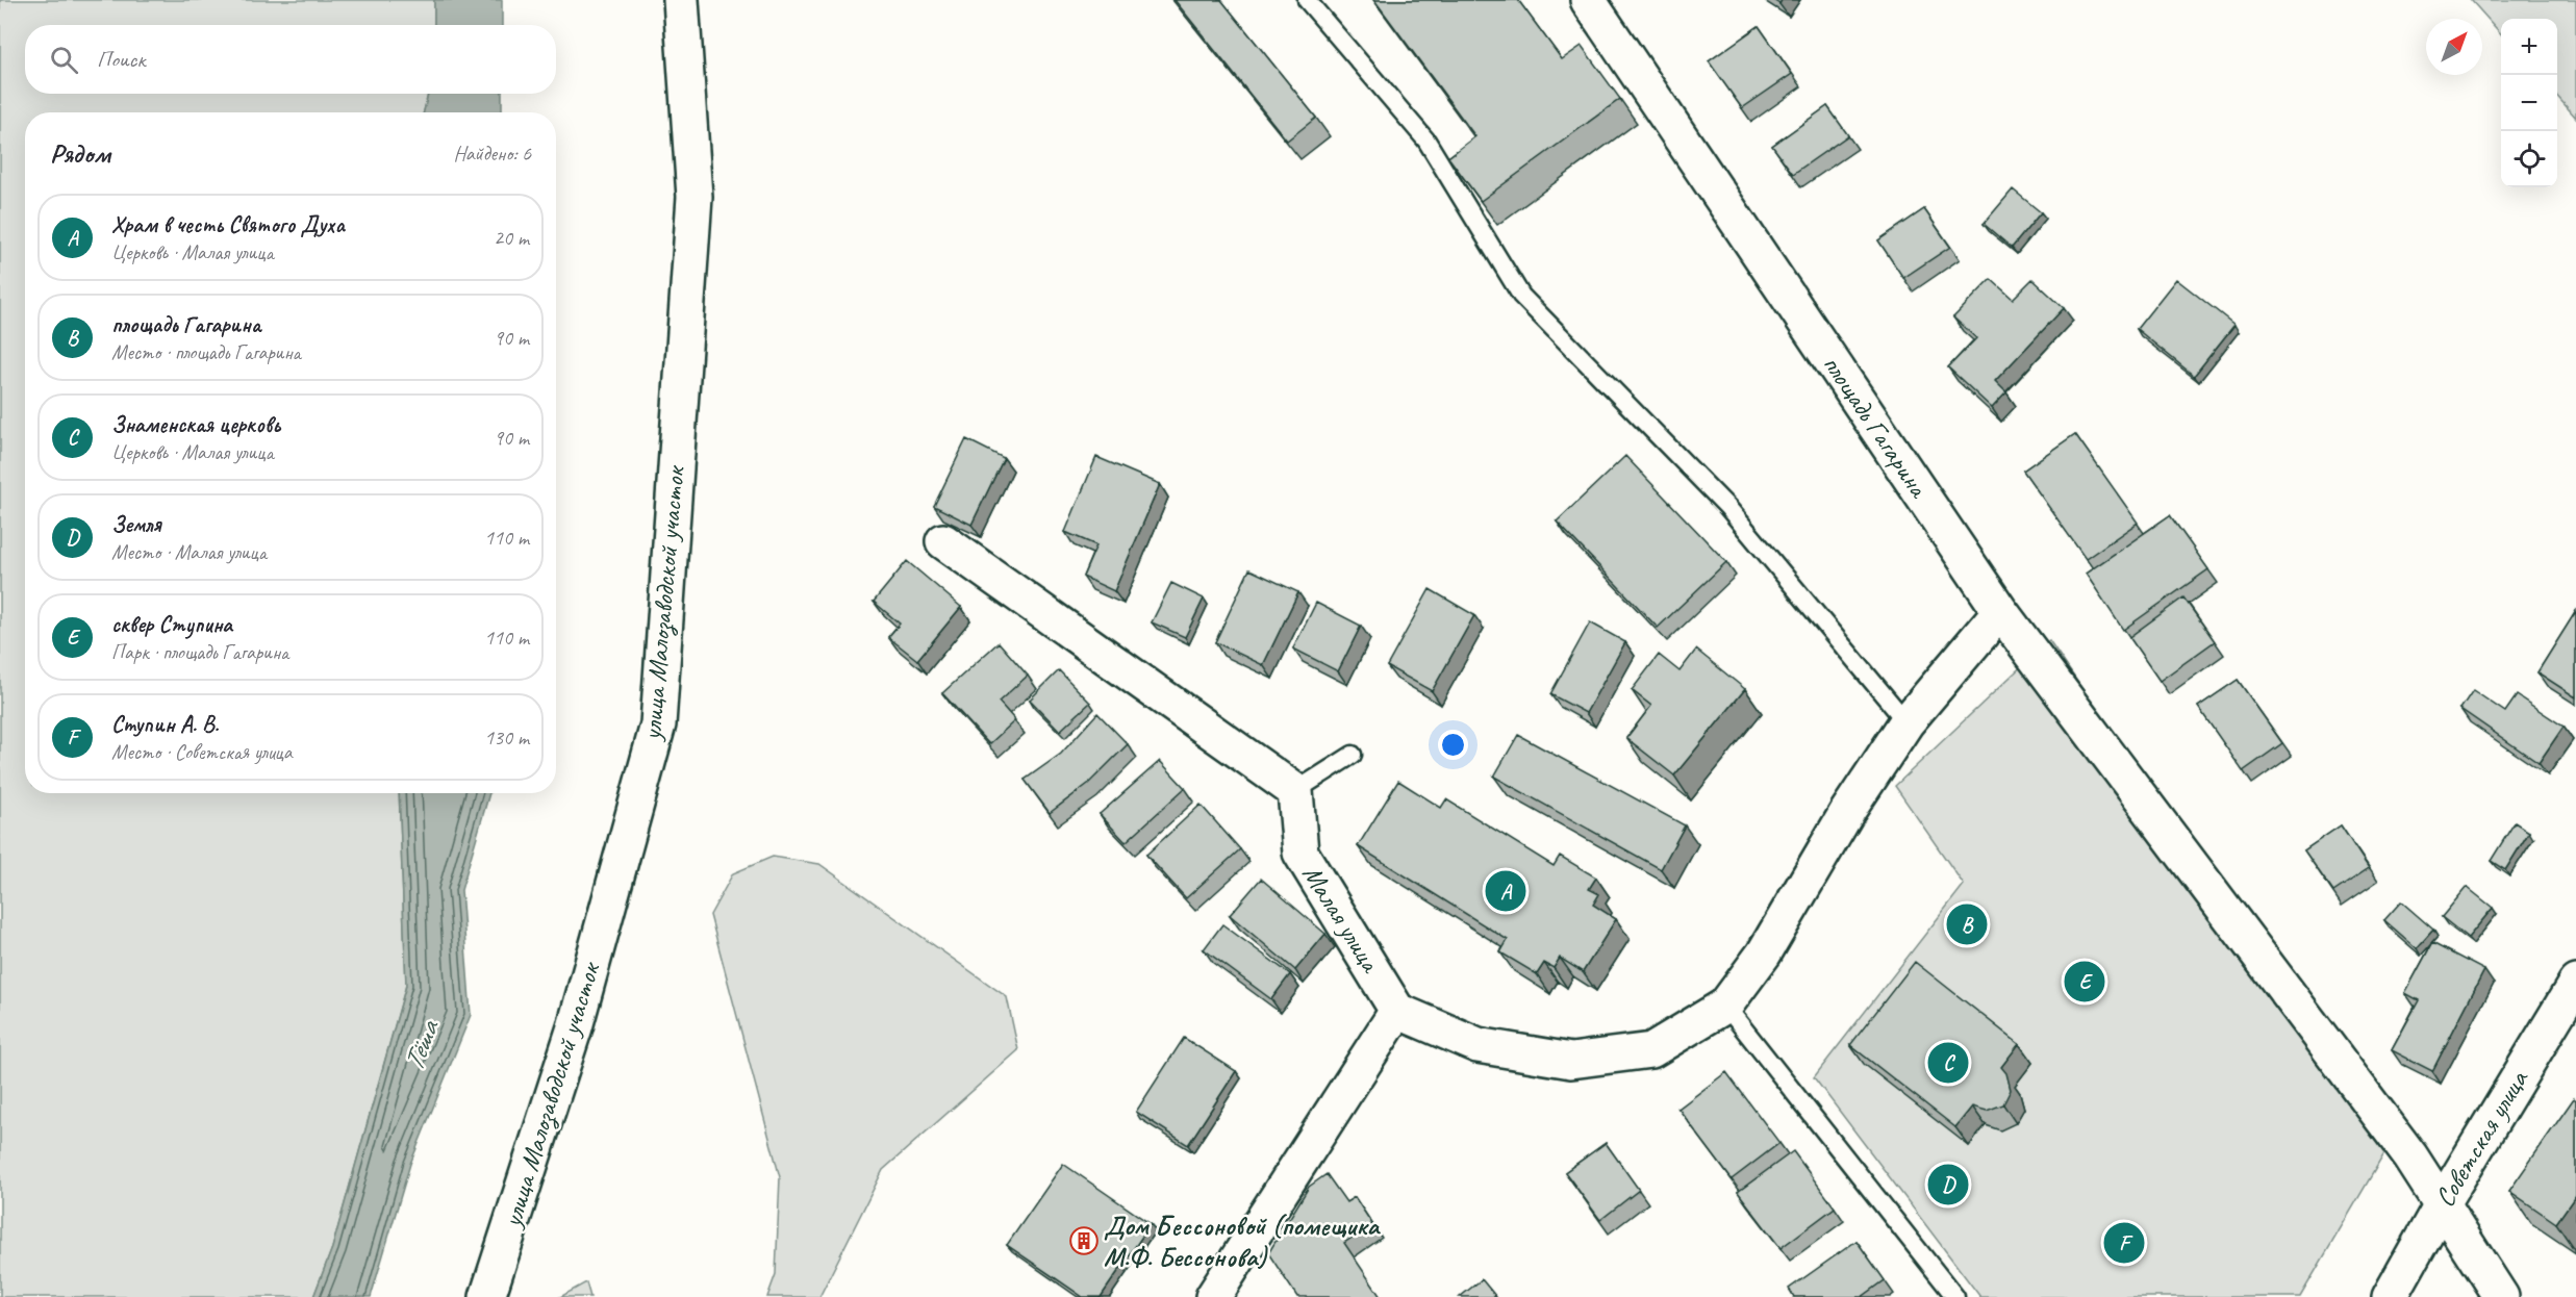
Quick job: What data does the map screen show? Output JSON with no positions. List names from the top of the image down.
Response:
{
  "streets": {
    "street": [
      "площадь Гагарина",
      "улица Малозаводской участок",
      "Малая улица",
      "Советская улица"
    ]
  },
  "crossings": [
    ["площадь Гагарина", "Советская улица"]
  ],
  "water": ["Тёша"],
  "places": {
    "building": ["Дом Бессоновой (помещика М.Ф. Бессонова)"]
  },
  "north": "top right",
  "page": {
    "map_buttons": ["+", "−"],
    "search": "Поиск",
    "heading": ["Рядом", "Найдено: 6"],
    "list": [
      {
        "mark": "A",
        "name": "Храм в честь Святого Духа",
        "note": "Церковь · Малая улица",
        "value": "20 m"
      },
      {
        "mark": "B",
        "name": "площадь Гагарина",
        "note": "Место · площадь Гагарина",
        "value": "90 m"
      },
      {
        "mark": "C",
        "name": "Знаменская церковь",
        "note": "Церковь · Малая улица",
        "value": "90 m"
      },
      {
        "mark": "D",
        "name": "Земля",
        "note": "Место · Малая улица",
        "value": "110 m"
      },
      {
        "mark": "E",
        "name": "сквер Ступина",
        "note": "Парк · площадь Гагарина",
        "value": "110 m"
      },
      {
        "mark": "F",
        "name": "Ступин А. В.",
        "note": "Место · Советская улица",
        "value": "130 m"
      }
    ],
    "pins": [
      "A",
      "B",
      "E",
      "C",
      "D",
      "F"
    ]
  }
}
